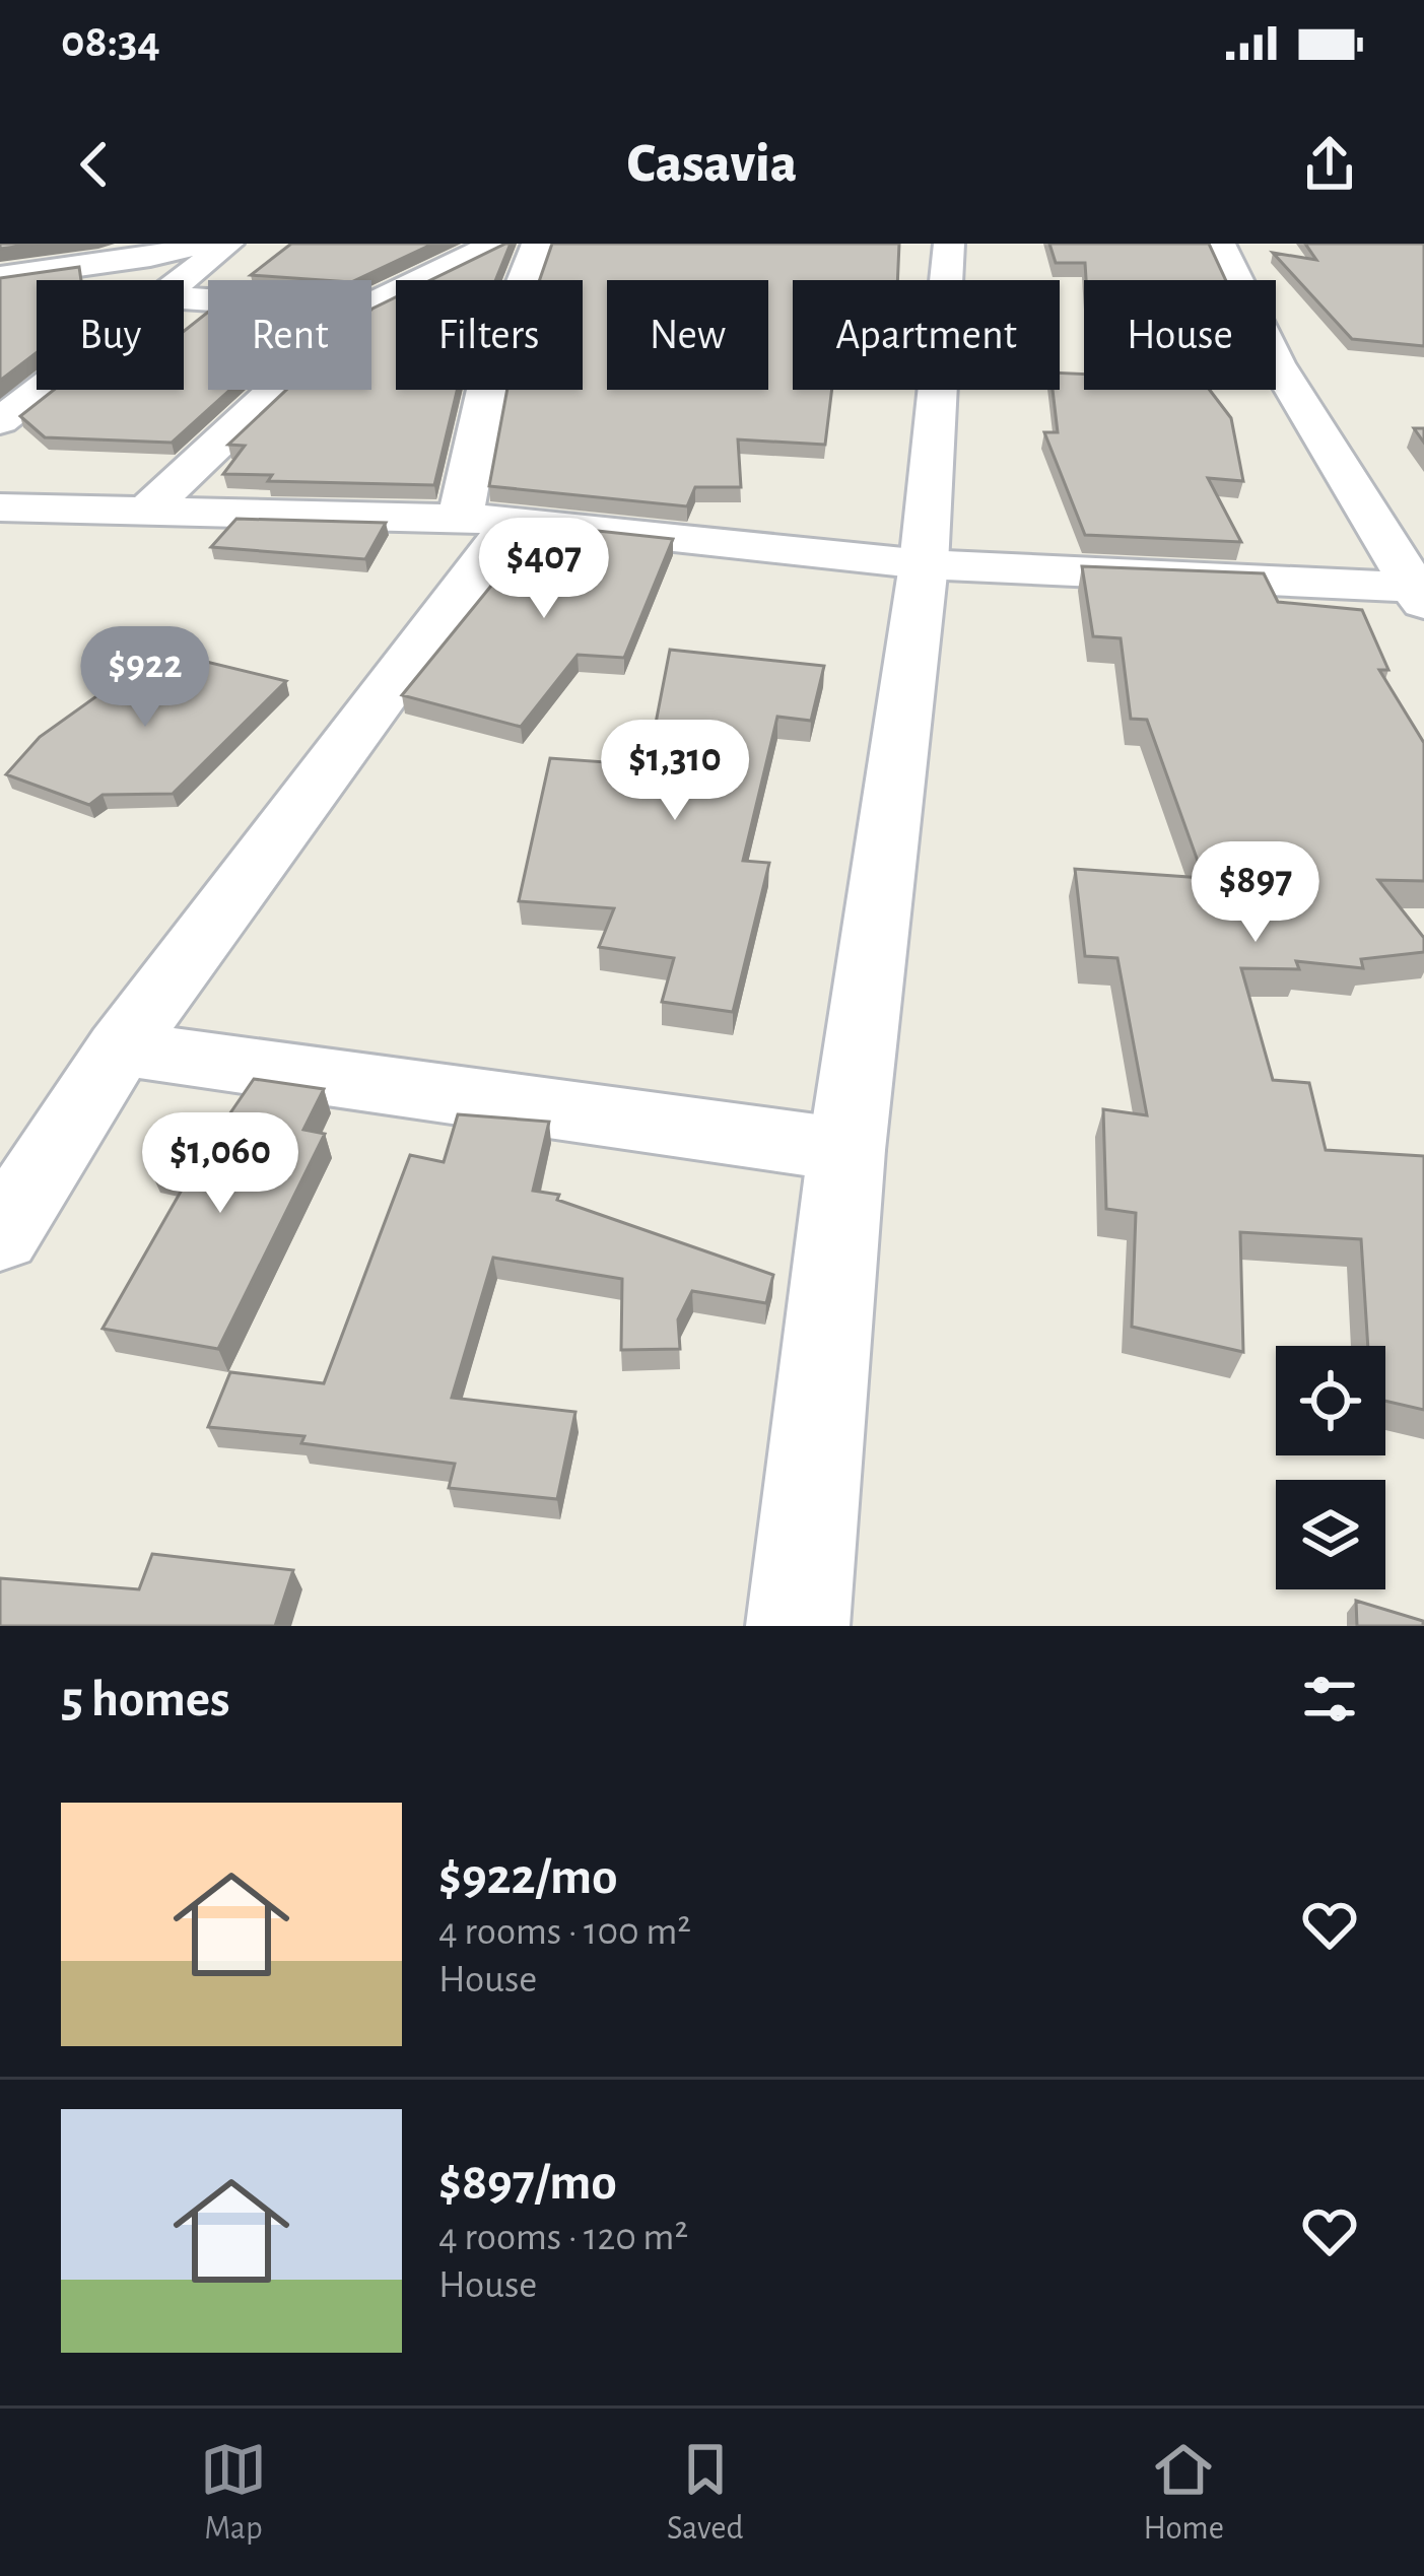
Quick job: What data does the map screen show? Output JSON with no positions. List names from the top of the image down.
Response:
{
  "page": {
    "status": "08:34",
    "header": "Casavia",
    "chip": [
      "Buy",
      "Rent",
      "Filters",
      "New",
      "Apartment",
      "House"
    ],
    "price": [
      "$407",
      "$922",
      "$1,310",
      "$897",
      "$1,060"
    ],
    "heading": "5 homes",
    "list": [
      {
        "name": "$922/mo",
        "note": "4 rooms · 100 m² · House"
      },
      {
        "name": "$897/mo",
        "note": "4 rooms · 120 m² · House"
      }
    ],
    "tabs": ["Map", "Saved", "Home"]
  }
}
